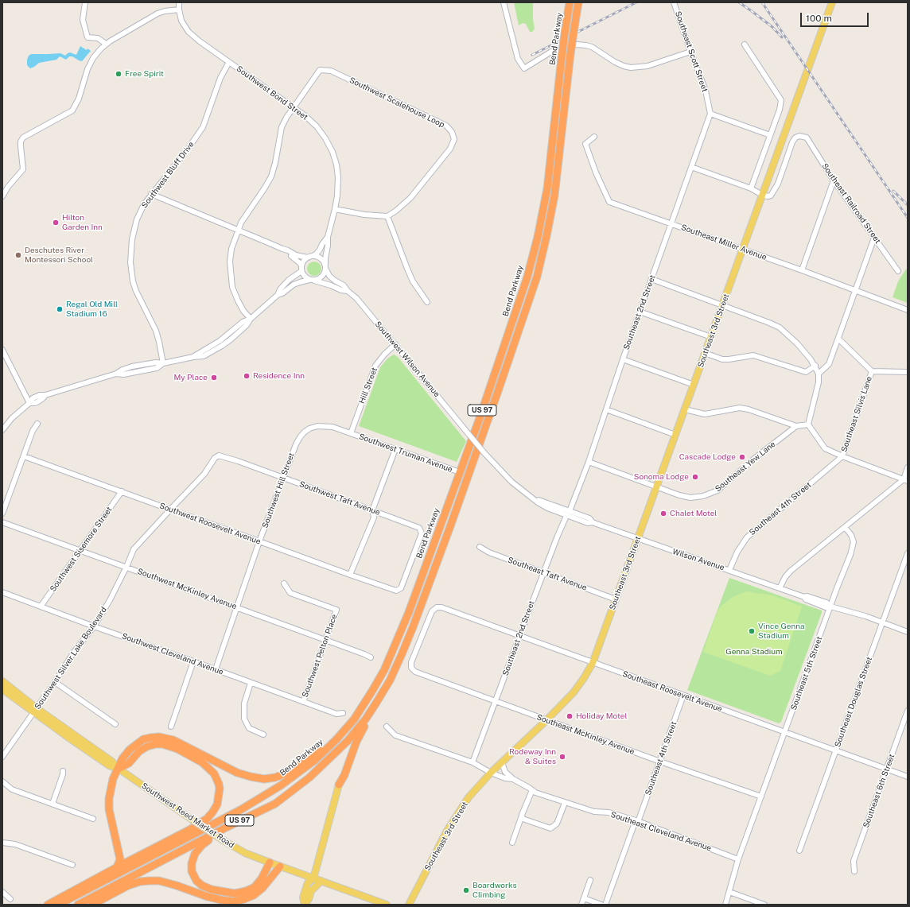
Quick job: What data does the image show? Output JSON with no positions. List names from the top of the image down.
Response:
{
  "streets": {
    "highway": ["Bend Parkway", "US 97"],
    "main road": ["Southeast 3rd Street", "Southwest Reed Market Road"],
    "street": [
      "Southeast Scott Street",
      "Southwest Bond Street",
      "Southwest Scalehouse Loop",
      "Southwest Bluff Drive",
      "Southeast Railroad Street",
      "Southeast Miller Avenue",
      "Southeast 2nd Street",
      "Southwest Wilson Avenue",
      "Hill Street",
      "Southeast Silvis Lane",
      "Southwest Truman Avenue",
      "Southeast Yew Lane",
      "Southwest Hill Street",
      "Southwest Taft Avenue",
      "Southeast 4th Street",
      "Southwest Roosevelt Avenue",
      "Southwest Sisemore Street",
      "Wilson Avenue",
      "Southeast Taft Avenue",
      "Southwest McKinley Avenue",
      "Southwest Cleveland Avenue",
      "Southwest Pelton Place",
      "Southwest Silver Lake Boulevard",
      "Southeast 5th Street",
      "Southeast Roosevelt Avenue",
      "Southeast Douglas Street",
      "Southeast McKinley Avenue",
      "Southeast 6th Street",
      "Southeast Cleveland Avenue"
    ]
  },
  "crossings": [
    ["Bend Parkway", "Southwest Truman Avenue"],
    ["Southeast Scott Street", "Southeast 2nd Street"],
    ["Southwest Bond Street", "Southwest Scalehouse Loop"],
    ["Southwest Bond Street", "Southwest Bluff Drive"],
    ["Southwest Bond Street", "Southwest Wilson Avenue"],
    ["Southeast Railroad Street", "Southeast 3rd Street"],
    ["Southeast Miller Avenue", "Southeast 2nd Street"],
    ["Southeast Miller Avenue", "Southeast 3rd Street"],
    ["Southeast 2nd Street", "Southeast Yew Lane"],
    ["Southeast 2nd Street", "Wilson Avenue"],
    ["Southeast 2nd Street", "Southeast Taft Avenue"],
    ["Southeast 2nd Street", "Southeast Roosevelt Avenue"],
    ["Southeast 2nd Street", "Southeast McKinley Avenue"],
    ["Southeast 2nd Street", "Southeast Cleveland Avenue"],
    ["Southeast 3rd Street", "Southeast Yew Lane"],
    ["Southeast 3rd Street", "Wilson Avenue"],
    ["Southeast 3rd Street", "Southeast Taft Avenue"],
    ["Southeast 3rd Street", "Southeast Roosevelt Avenue"],
    ["Southeast 3rd Street", "Southeast McKinley Avenue"],
    ["Southeast 3rd Street", "Southeast Cleveland Avenue"],
    ["Southwest Wilson Avenue", "Hill Street"],
    ["Southwest Wilson Avenue", "Wilson Avenue"],
    ["Hill Street", "Southwest Truman Avenue"],
    ["Hill Street", "Southwest Hill Street"],
    ["Southeast Silvis Lane", "Southeast 4th Street"],
    ["Southwest Truman Avenue", "Southwest Hill Street"],
    ["Southwest Hill Street", "Southwest Taft Avenue"],
    ["Southwest Hill Street", "Southwest Roosevelt Avenue"],
    ["Southwest Hill Street", "Southwest McKinley Avenue"],
    ["Southwest Hill Street", "Southwest Cleveland Avenue"],
    ["Southwest Taft Avenue", "Southwest Roosevelt Avenue"],
    ["Southwest Taft Avenue", "Southwest Silver Lake Boulevard"],
    ["Southeast 4th Street", "Wilson Avenue"],
    ["Southeast 4th Street", "Southeast Roosevelt Avenue"],
    ["Southeast 4th Street", "Southeast McKinley Avenue"],
    ["Southeast 4th Street", "Southeast Cleveland Avenue"],
    ["Southwest Roosevelt Avenue", "Southwest Sisemore Street"],
    ["Southwest Roosevelt Avenue", "Southwest Silver Lake Boulevard"],
    ["Southwest Sisemore Street", "Southwest McKinley Avenue"],
    ["Southwest Sisemore Street", "Southwest Cleveland Avenue"],
    ["Wilson Avenue", "Southeast 5th Street"],
    ["Wilson Avenue", "Southeast Douglas Street"],
    ["Southwest McKinley Avenue", "Southwest Pelton Place"],
    ["Southwest McKinley Avenue", "Southwest Silver Lake Boulevard"],
    ["Southwest Cleveland Avenue", "Southwest Pelton Place"],
    ["Southwest Cleveland Avenue", "Southwest Silver Lake Boulevard"],
    ["Southwest Silver Lake Boulevard", "Southwest Reed Market Road"],
    ["Southeast 5th Street", "Southeast Roosevelt Avenue"],
    ["Southeast 5th Street", "Southeast McKinley Avenue"],
    ["Southeast 5th Street", "Southeast Cleveland Avenue"],
    ["Southeast Roosevelt Avenue", "Southeast Douglas Street"],
    ["Southeast Roosevelt Avenue", "Southeast McKinley Avenue"],
    ["Southeast Roosevelt Avenue", "Southeast 6th Street"]
  ],
  "parks": ["Genna Stadium"],
  "places": [
    "Free Spirit",
    "Hilton Garden Inn",
    "Deschutes River Montessori School",
    "Regal Old Mill Stadium 16",
    "Residence Inn",
    "My Place",
    "Cascade Lodge",
    "Sonoma Lodge",
    "Chalet Motel",
    "Vince Genna Stadium",
    "Holiday Motel",
    "Rodeway Inn & Suites",
    "Boardworks Climbing"
  ],
  "scale_bar": "100 m"
}
